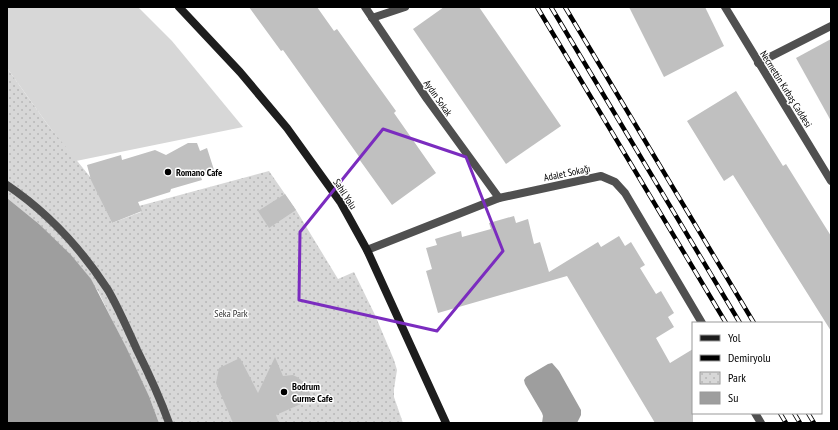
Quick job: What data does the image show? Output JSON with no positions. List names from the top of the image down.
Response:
{
  "streets": {
    "main road": ["Sahil Yolu"],
    "street": ["Necmettin Kırbaş Caddesi", "Aydın Sokak", "Adalet Sokağı"]
  },
  "crossings": [
    ["Aydın Sokak", "Adalet Sokağı"],
    ["Adalet Sokağı", "Sahil Yolu"]
  ],
  "parks": ["Seka Park"],
  "places": ["Romano Cafe", "Bodrum Gurme Cafe"],
  "legend": [
    "Yol",
    "Demiryolu",
    "Park",
    "Su"
  ]
}
